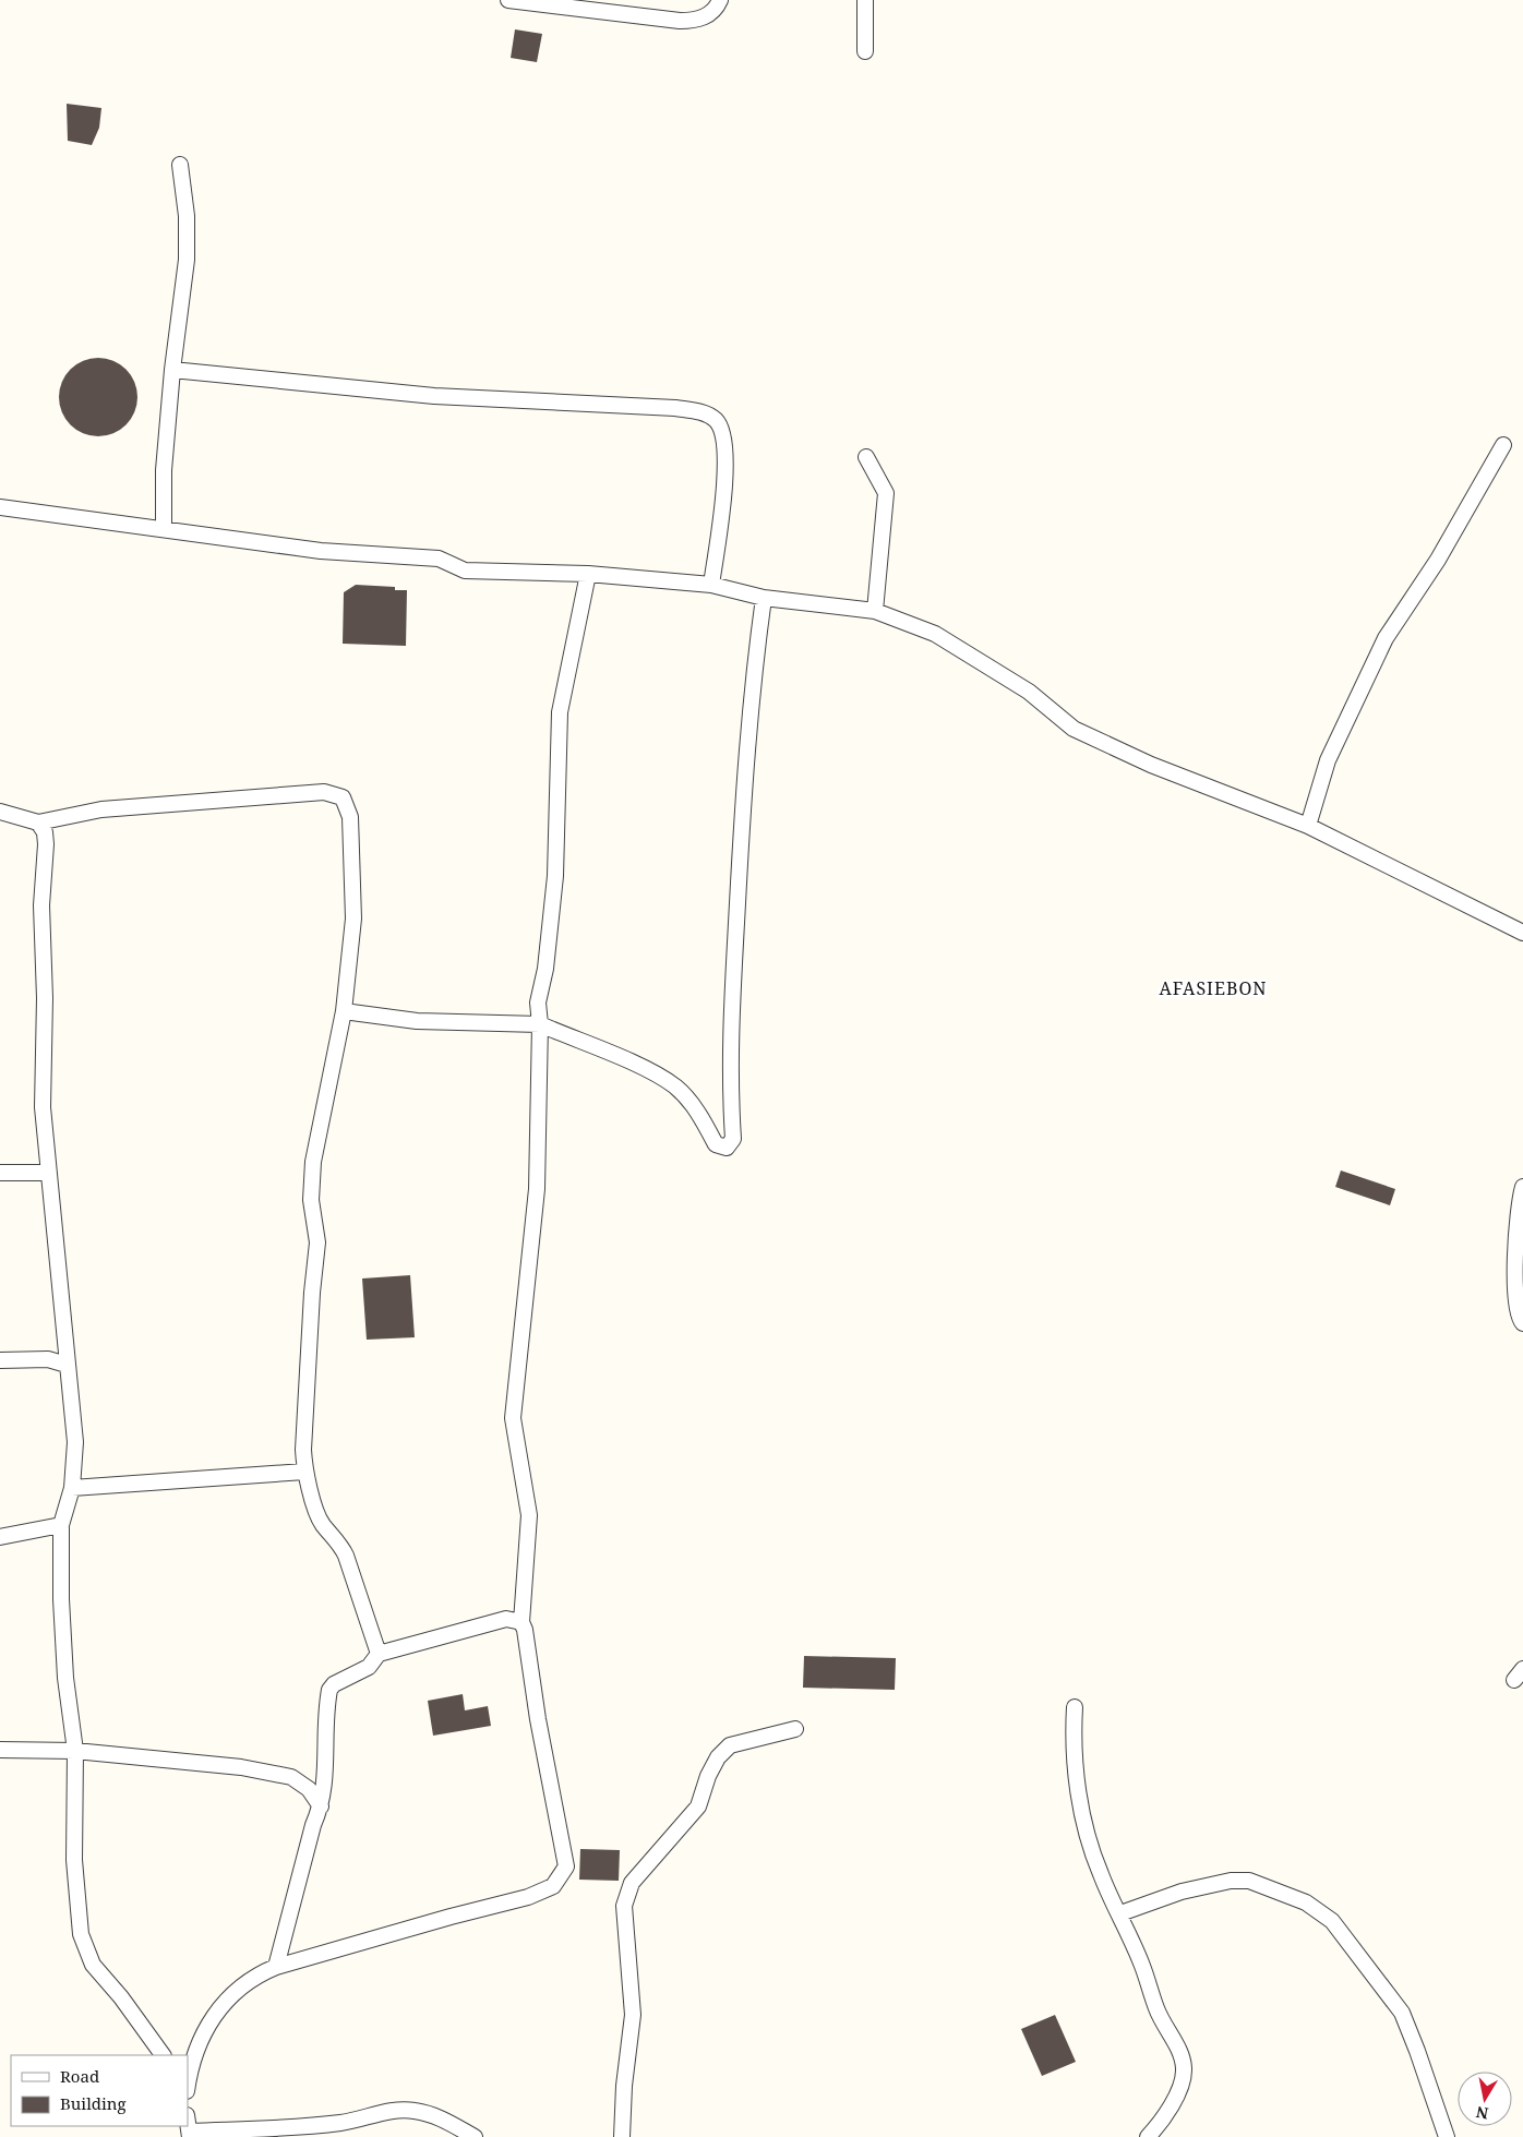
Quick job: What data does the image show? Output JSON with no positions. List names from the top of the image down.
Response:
{
  "districts": ["AFASIEBON"],
  "legend": ["Road", "Building"],
  "north": "bottom"
}
